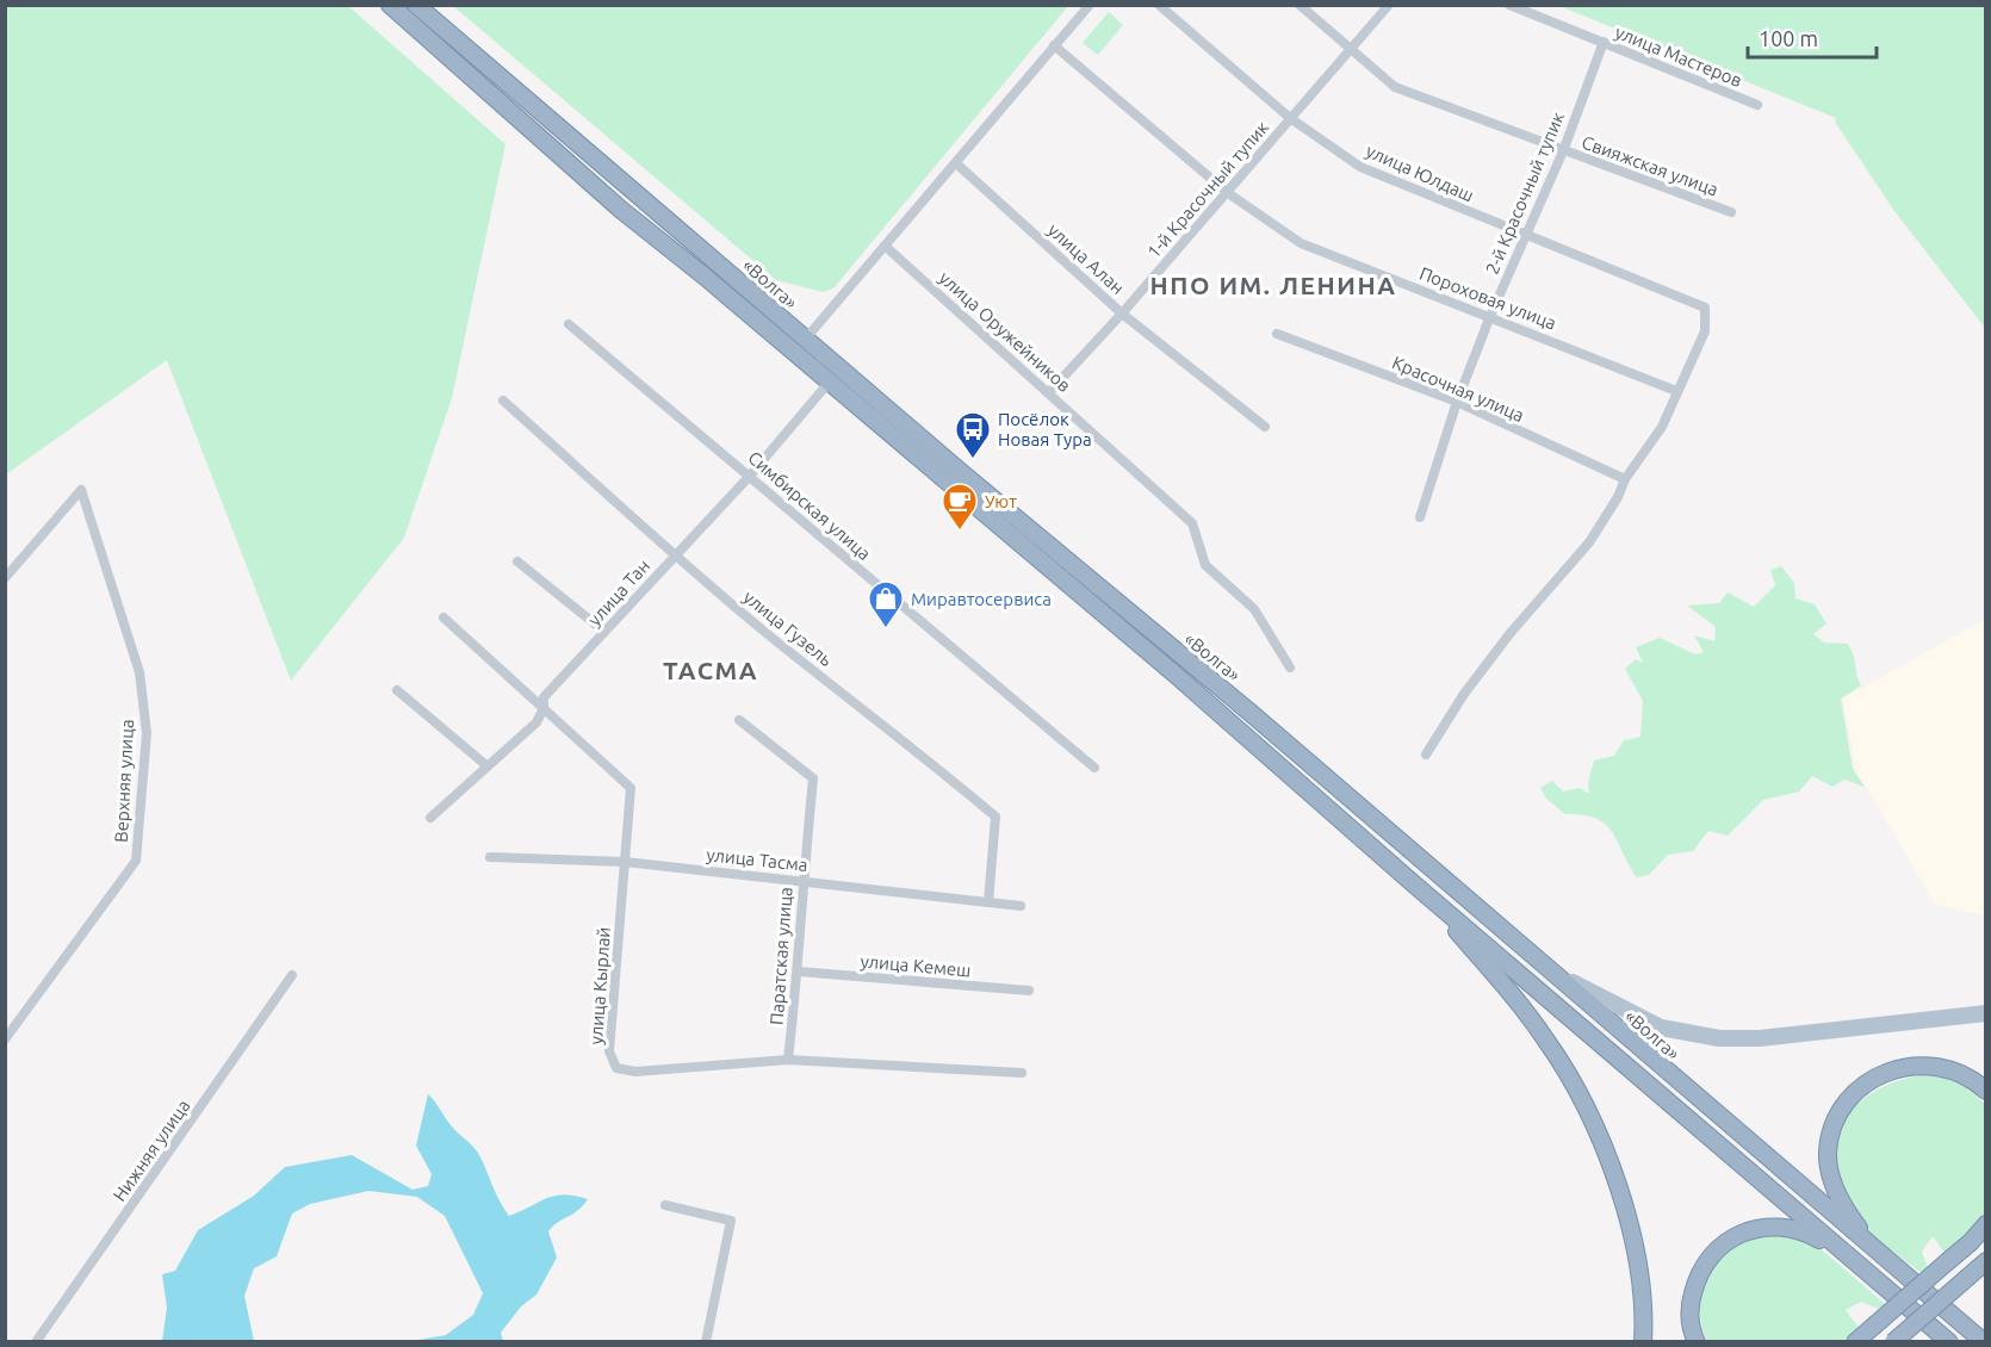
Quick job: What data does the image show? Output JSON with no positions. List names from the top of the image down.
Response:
{
  "streets": {
    "highway": ["«Волга»"],
    "street": [
      "улица Мастеров",
      "Свияжская улица",
      "улица Юлдаш",
      "1-й Красочный тупик",
      "2-й Красочный тупик",
      "улица Алан",
      "Пороховая улица",
      "улица Оружейников",
      "Красочная улица",
      "Симбирская улица",
      "улица Тан",
      "улица Гузель",
      "Верхняя улица",
      "улица Тасма",
      "Паратская улица",
      "улица Кемеш",
      "улица Кырлай",
      "Нижняя улица"
    ]
  },
  "crossings": [
    ["улица Мастеров", "2-й Красочный тупик"],
    ["Свияжская улица", "1-й Красочный тупик"],
    ["Свияжская улица", "2-й Красочный тупик"],
    ["улица Юлдаш", "1-й Красочный тупик"],
    ["улица Юлдаш", "2-й Красочный тупик"],
    ["улица Юлдаш", "Пороховая улица"],
    ["1-й Красочный тупик", "улица Алан"],
    ["1-й Красочный тупик", "Пороховая улица"],
    ["1-й Красочный тупик", "улица Оружейников"],
    ["2-й Красочный тупик", "Пороховая улица"],
    ["2-й Красочный тупик", "Красочная улица"],
    ["«Волга»", "улица Тан"],
    ["Симбирская улица", "улица Тан"],
    ["улица Тан", "улица Гузель"],
    ["улица Тан", "улица Кырлай"],
    ["улица Гузель", "улица Тасма"],
    ["улица Тасма", "Паратская улица"],
    ["улица Тасма", "улица Кырлай"],
    ["Паратская улица", "улица Кемеш"],
    ["Паратская улица", "улица Кырлай"]
  ],
  "districts": ["НПО ИМ. ЛЕНИНА", "ТАСМА"],
  "places": {
    "bus stop": ["Посёлок Новая Тура"],
    "cafe": ["Уют"],
    "shop": ["Миравтосервиса"]
  },
  "scale_bar": "100 m"
}
